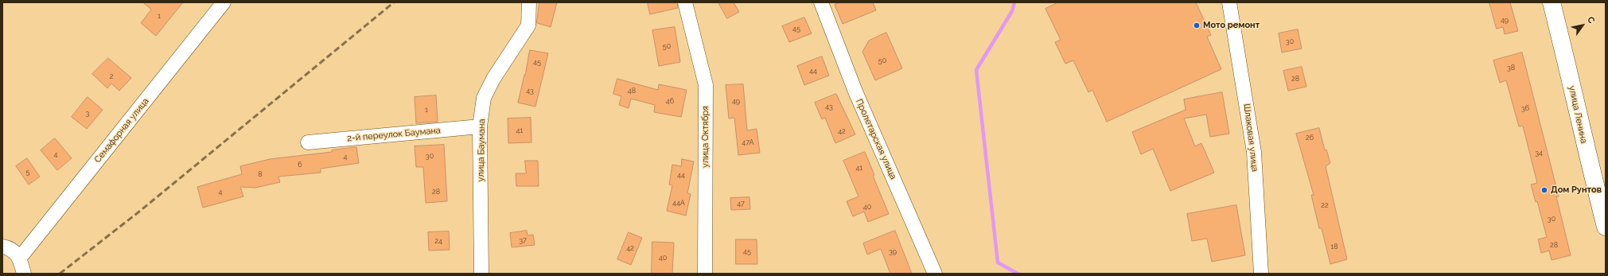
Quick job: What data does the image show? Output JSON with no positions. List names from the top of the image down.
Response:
{
  "streets": {
    "main road": ["улица Ленина"],
    "street": [
      "Семафорная улица",
      "2-й переулок Баумана",
      "улица Октября",
      "Шлаковая улица",
      "Пролетарская улица",
      "улица Баумана"
    ]
  },
  "crossings": [
    ["2-й переулок Баумана", "улица Баумана"]
  ],
  "places": ["Мото ремонт", "Дом Рунтов"],
  "house_numbers": [
    "1",
    "49",
    "45",
    "30",
    "50",
    "50",
    "45",
    "38",
    "44",
    "2",
    "28",
    "43",
    "48",
    "46",
    "49",
    "43",
    "36",
    "1",
    "3",
    "41",
    "42",
    "26",
    "47А",
    "34",
    "4",
    "30",
    "4",
    "6",
    "41",
    "5",
    "8",
    "44",
    "4",
    "28",
    "44А",
    "47",
    "22",
    "40",
    "30",
    "37",
    "24",
    "28",
    "18",
    "42",
    "45",
    "39",
    "40"
  ],
  "north": "top right"
}
